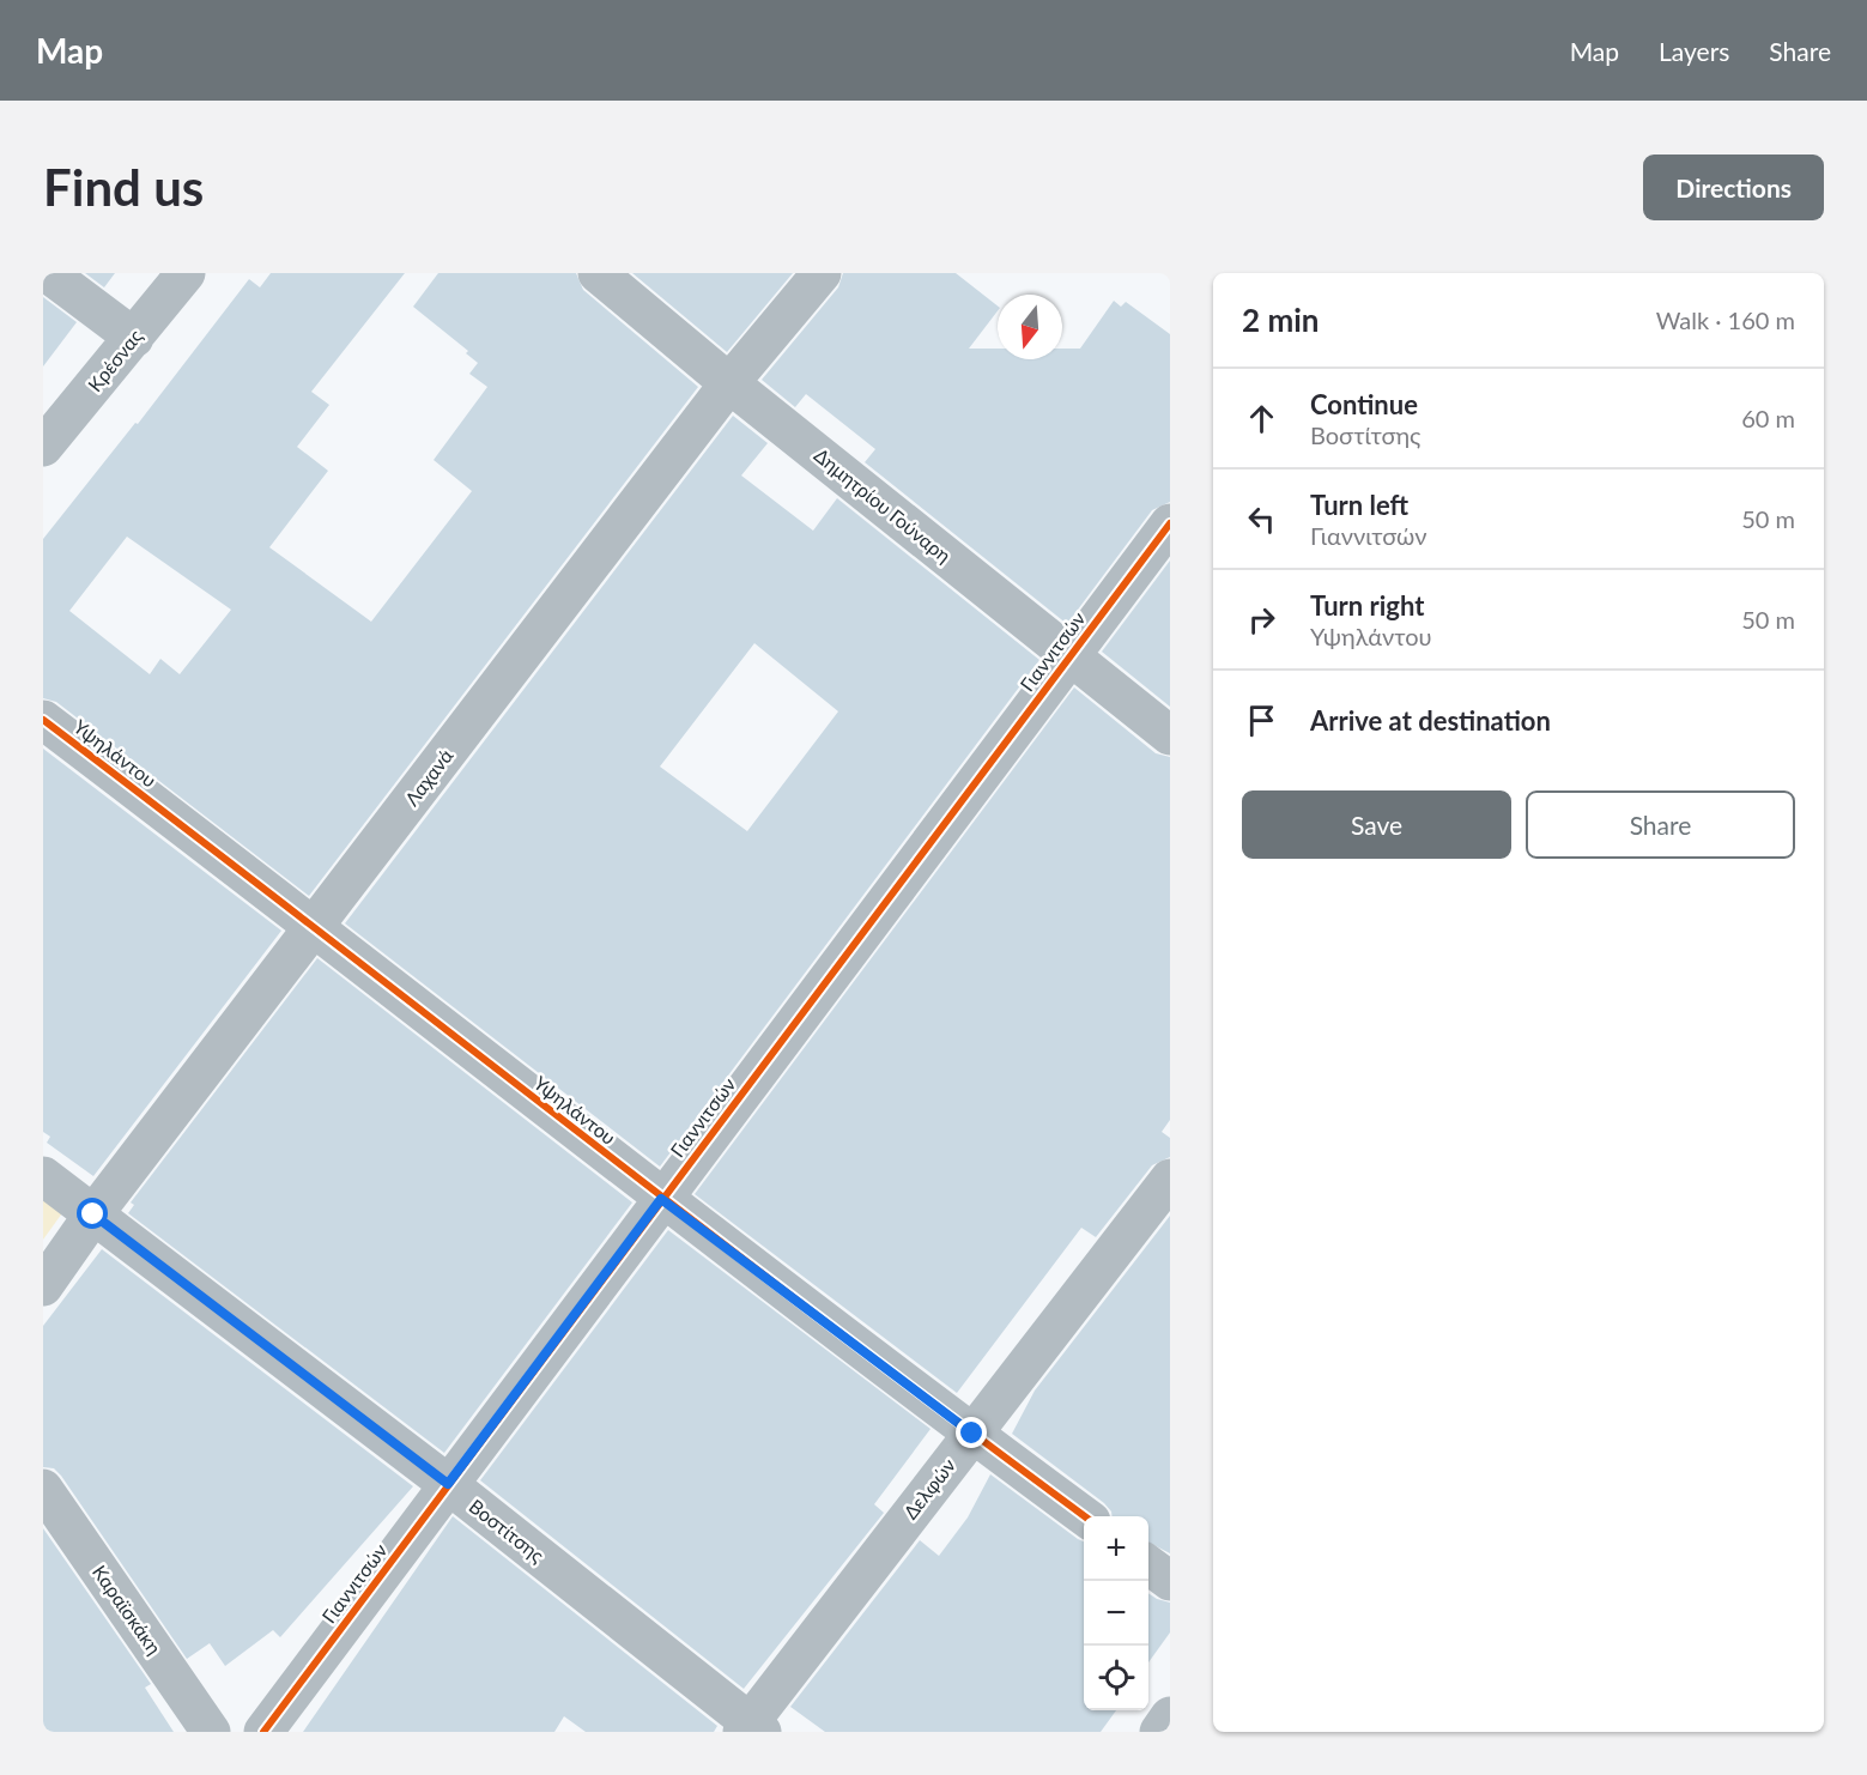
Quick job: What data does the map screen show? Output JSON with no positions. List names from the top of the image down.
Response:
{
  "streets": {
    "street": [
      "Κρέσνας",
      "Δημητρίου Γούναρη",
      "Γιαννιτσών",
      "Υψηλάντου",
      "Λαχανά",
      "Δελφών",
      "Βοστίτσης",
      "Καραϊσκάκη"
    ]
  },
  "crossings": [
    ["Δημητρίου Γούναρη", "Γιαννιτσών"],
    ["Δημητρίου Γούναρη", "Λαχανά"],
    ["Γιαννιτσών", "Υψηλάντου"],
    ["Γιαννιτσών", "Βοστίτσης"],
    ["Υψηλάντου", "Λαχανά"],
    ["Υψηλάντου", "Δελφών"],
    ["Λαχανά", "Βοστίτσης"],
    ["Δελφών", "Βοστίτσης"]
  ],
  "north": "bottom",
  "page": {
    "header": "Map",
    "nav": ["Map", "Layers", "Share"],
    "buttons": [
      "Directions",
      ["Save", "Share"]
    ],
    "title": "Find us",
    "heading": ["2 min", "Walk · 160 m"],
    "list": [
      ["Continue", "Βοστίτσης", "60 m"],
      ["Turn left", "Γιαννιτσών", "50 m"],
      ["Turn right", "Υψηλάντου", "50 m"],
      "Arrive at destination"
    ],
    "map_buttons": ["+", "−"]
  }
}
